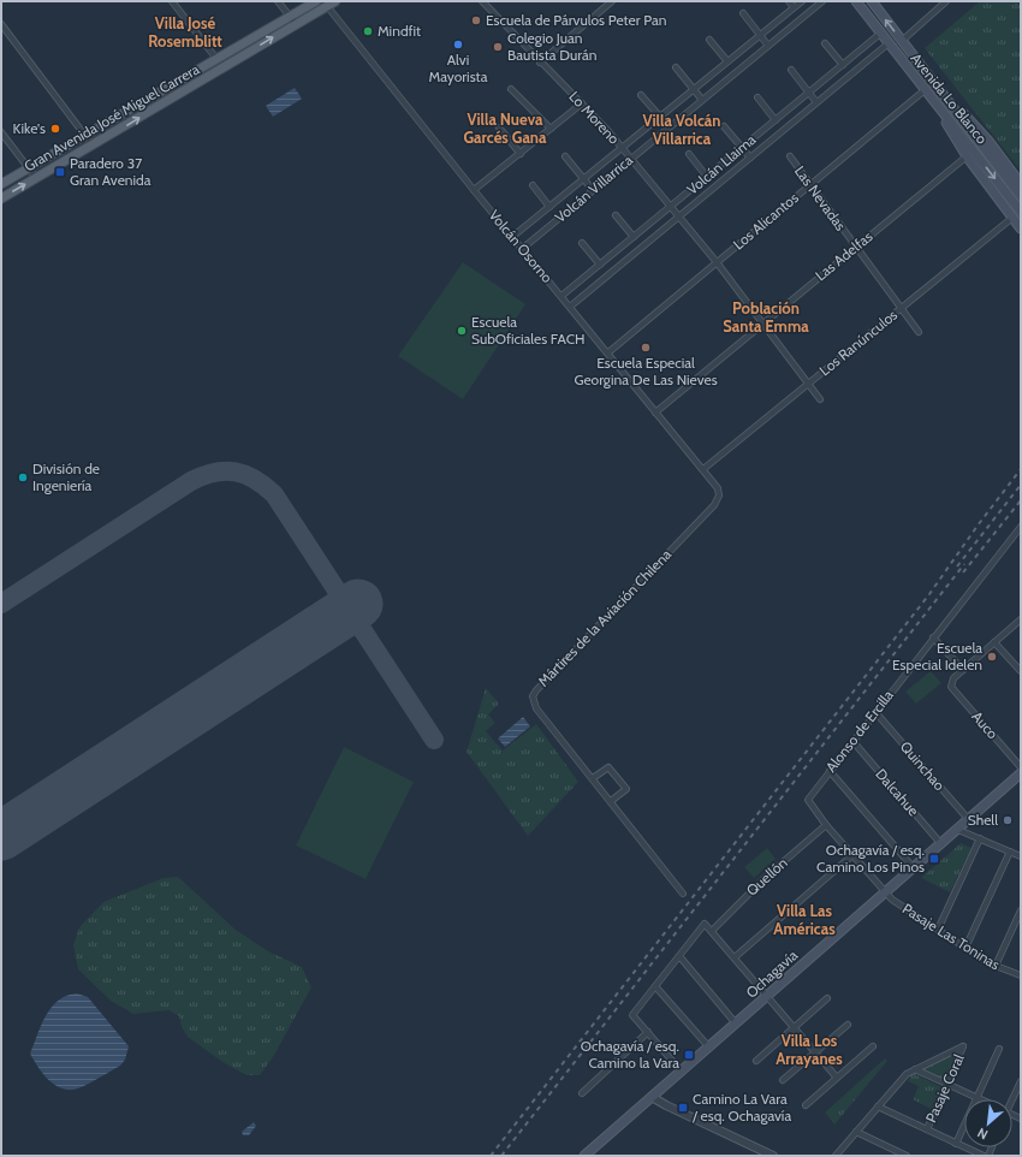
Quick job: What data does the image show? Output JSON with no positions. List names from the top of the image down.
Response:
{
  "streets": {
    "main road": ["Avenida Lo Blanco", "Gran Avenida José Miguel Carrera", "Ochagavía"],
    "street": [
      "Lo Moreno",
      "Volcán Llaima",
      "Volcán Villarrica",
      "Las Nevadas",
      "Los Alicantos",
      "Volcán Osorno",
      "Las Adelfas",
      "Los Ranúnculos",
      "Mártires de la Aviación Chilena",
      "Auco",
      "Alonso de Ercilla",
      "Quinchao",
      "Dalcahue",
      "Quellón",
      "Pasaje Las Toninas",
      "Pasaje Coral"
    ]
  },
  "crossings": [
    ["Avenida Lo Blanco", "Volcán Llaima"],
    ["Avenida Lo Blanco", "Los Alicantos"],
    ["Gran Avenida José Miguel Carrera", "Volcán Osorno"],
    ["Lo Moreno", "Volcán Llaima"],
    ["Lo Moreno", "Volcán Villarrica"],
    ["Lo Moreno", "Los Alicantos"],
    ["Lo Moreno", "Las Adelfas"],
    ["Lo Moreno", "Los Ranúnculos"],
    ["Volcán Llaima", "Volcán Osorno"],
    ["Volcán Villarrica", "Volcán Osorno"],
    ["Las Nevadas", "Los Alicantos"],
    ["Las Nevadas", "Las Adelfas"],
    ["Las Nevadas", "Los Ranúnculos"],
    ["Los Alicantos", "Volcán Osorno"],
    ["Volcán Osorno", "Las Adelfas"],
    ["Volcán Osorno", "Los Ranúnculos"],
    ["Volcán Osorno", "Mártires de la Aviación Chilena"],
    ["Alonso de Ercilla", "Quinchao"],
    ["Alonso de Ercilla", "Dalcahue"],
    ["Alonso de Ercilla", "Quellón"],
    ["Quinchao", "Ochagavía"],
    ["Dalcahue", "Ochagavía"],
    ["Pasaje Las Toninas", "Ochagavía"]
  ],
  "districts": [
    "Villa José Rosemblitt",
    "Villa Nueva Garcés Gana",
    "Villa Volcán Villarrica",
    "Población Santa Emma",
    "Villa Las Américas",
    "Villa Los Arrayanes"
  ],
  "places": {
    "other": [
      "Escuela de Párvulos Peter Pan",
      "Mindfit",
      "Alvi Mayorista",
      "Colegio Juan Bautista Durán",
      "Kike's",
      "Escuela SubOficiales FACH",
      "Escuela Especial Georgina De Las Nieves",
      "División de Ingeniería",
      "Escuela Especial Idelen",
      "Shell"
    ],
    "transit": [
      "Paradero 37 Gran Avenida",
      "Ochagavía / esq. Camino Los Pinos",
      "Ochagavía / esq. Camino la Vara",
      "Camino La Vara / esq. Ochagavía"
    ]
  },
  "north": "bottom left"
}
